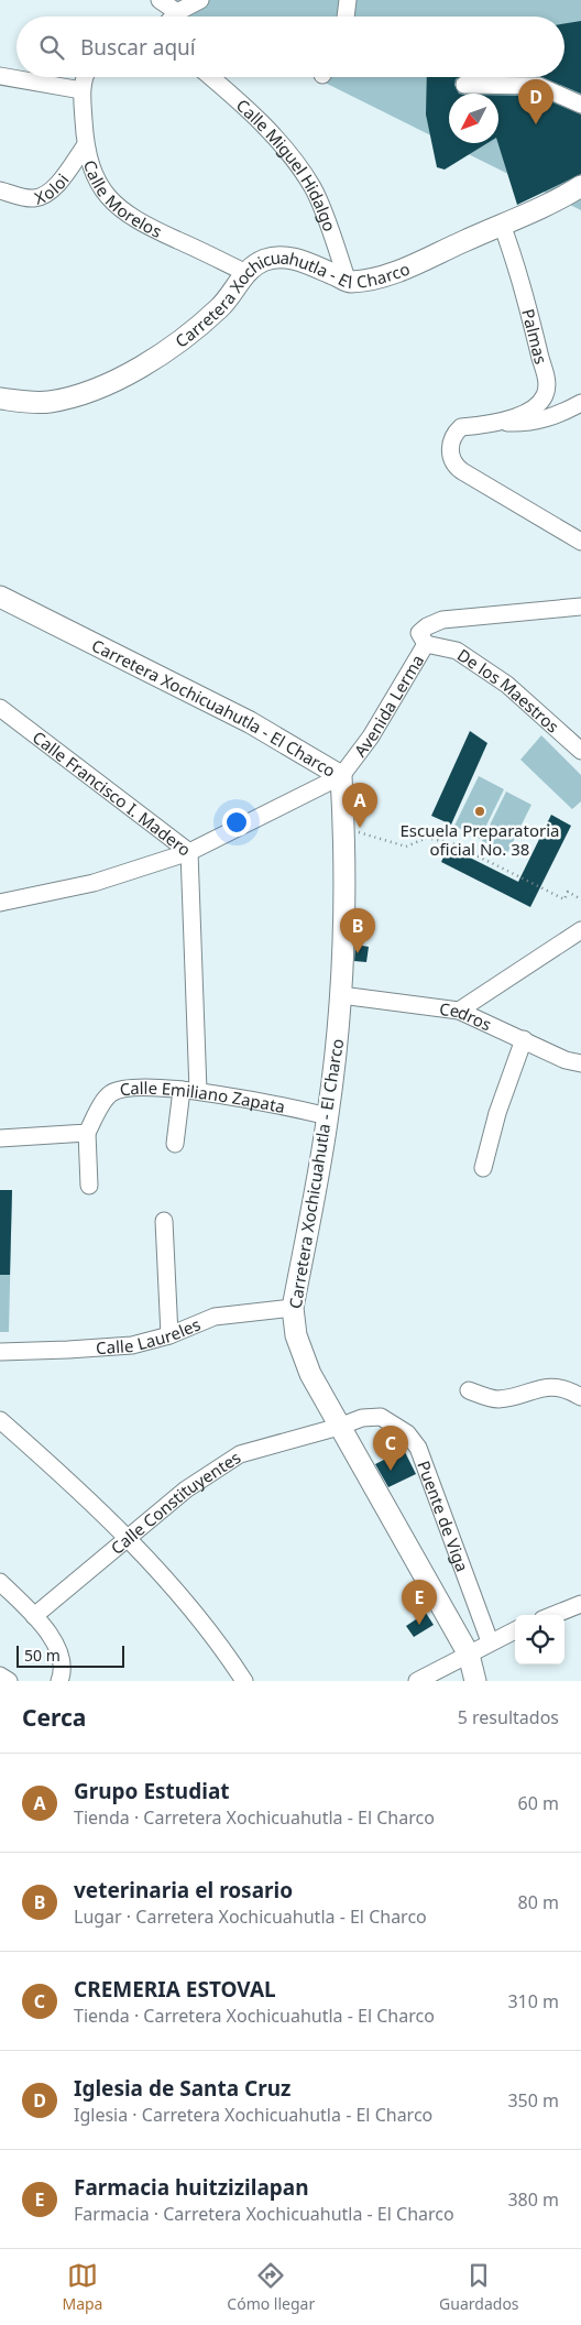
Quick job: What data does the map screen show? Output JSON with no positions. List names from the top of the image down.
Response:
{
  "streets": {
    "main road": ["Carretera Xochicuahutla - El Charco"],
    "street": [
      "Calle Miguel Hidalgo",
      "Xoloi",
      "Calle Morelos",
      "Palmas",
      "De los Maestros",
      "Avenida Lerma",
      "Calle Francisco I. Madero",
      "Cedros",
      "Calle Emiliano Zapata",
      "Calle Laureles",
      "Calle Constituyentes",
      "Puente de Viga"
    ]
  },
  "crossings": [
    ["Calle Miguel Hidalgo", "Carretera Xochicuahutla - El Charco"],
    ["Xoloi", "Calle Morelos"],
    ["Calle Morelos", "Carretera Xochicuahutla - El Charco"],
    ["Carretera Xochicuahutla - El Charco", "Palmas"],
    ["Carretera Xochicuahutla - El Charco", "Avenida Lerma"],
    ["Carretera Xochicuahutla - El Charco", "Cedros"],
    ["Carretera Xochicuahutla - El Charco", "Calle Emiliano Zapata"],
    ["Carretera Xochicuahutla - El Charco", "Calle Laureles"],
    ["Carretera Xochicuahutla - El Charco", "Calle Constituyentes"],
    ["Carretera Xochicuahutla - El Charco", "Puente de Viga"],
    ["De los Maestros", "Avenida Lerma"],
    ["Avenida Lerma", "Calle Francisco I. Madero"],
    ["Calle Francisco I. Madero", "Calle Emiliano Zapata"],
    ["Calle Constituyentes", "Puente de Viga"]
  ],
  "places": ["Escuela Preparatoria oficial No. 38"],
  "scale_bar": "50 m",
  "north": "bottom left",
  "page": {
    "search": "Buscar aquí",
    "pins": [
      "D",
      "A",
      "B",
      "C",
      "E"
    ],
    "scale": "50 m",
    "heading": ["Cerca", "5 resultados"],
    "list": [
      {
        "mark": "A",
        "name": "Grupo Estudiat",
        "note": "Tienda · Carretera Xochicuahutla - El Charco",
        "value": "60 m"
      },
      {
        "mark": "B",
        "name": "veterinaria el rosario",
        "note": "Lugar · Carretera Xochicuahutla - El Charco",
        "value": "80 m"
      },
      {
        "mark": "C",
        "name": "CREMERIA ESTOVAL",
        "note": "Tienda · Carretera Xochicuahutla - El Charco",
        "value": "310 m"
      },
      {
        "mark": "D",
        "name": "Iglesia de Santa Cruz",
        "note": "Iglesia · Carretera Xochicuahutla - El Charco",
        "value": "350 m"
      },
      {
        "mark": "E",
        "name": "Farmacia huitzizilapan",
        "note": "Farmacia · Carretera Xochicuahutla - El Charco",
        "value": "380 m"
      }
    ],
    "nav": ["Mapa", "Cómo llegar", "Guardados"]
  }
}
